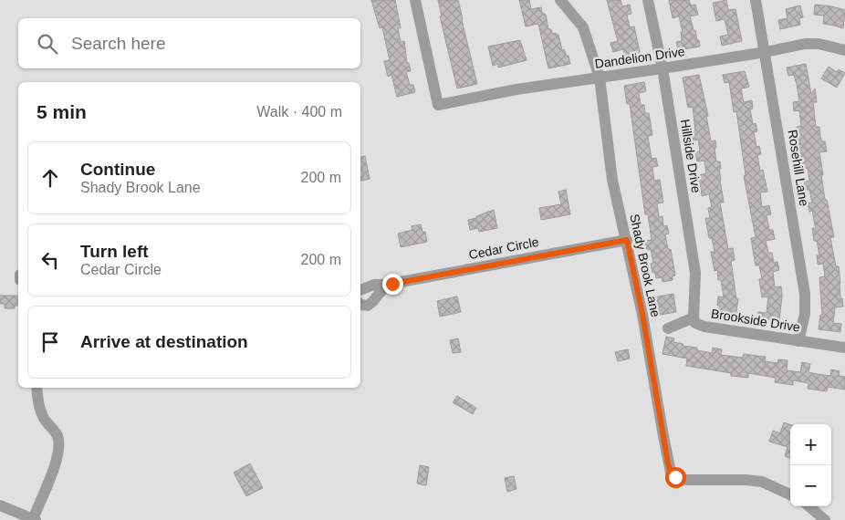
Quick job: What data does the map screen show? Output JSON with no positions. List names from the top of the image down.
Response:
{
  "streets": {
    "street": [
      "Dandelion Drive",
      "Hillside Drive",
      "Rosehill Lane",
      "Cedar Circle",
      "Shady Brook Lane",
      "Brookside Drive"
    ]
  },
  "crossings": [
    ["Dandelion Drive", "Hillside Drive"],
    ["Dandelion Drive", "Rosehill Lane"],
    ["Dandelion Drive", "Shady Brook Lane"],
    ["Hillside Drive", "Brookside Drive"],
    ["Rosehill Lane", "Brookside Drive"],
    ["Cedar Circle", "Shady Brook Lane"]
  ],
  "page": {
    "search": "Search here",
    "heading": ["5 min", "Walk · 400 m"],
    "list": [
      ["Continue", "Shady Brook Lane", "200 m"],
      ["Turn left", "Cedar Circle", "200 m"],
      "Arrive at destination"
    ],
    "map_buttons": ["+", "−"]
  }
}
